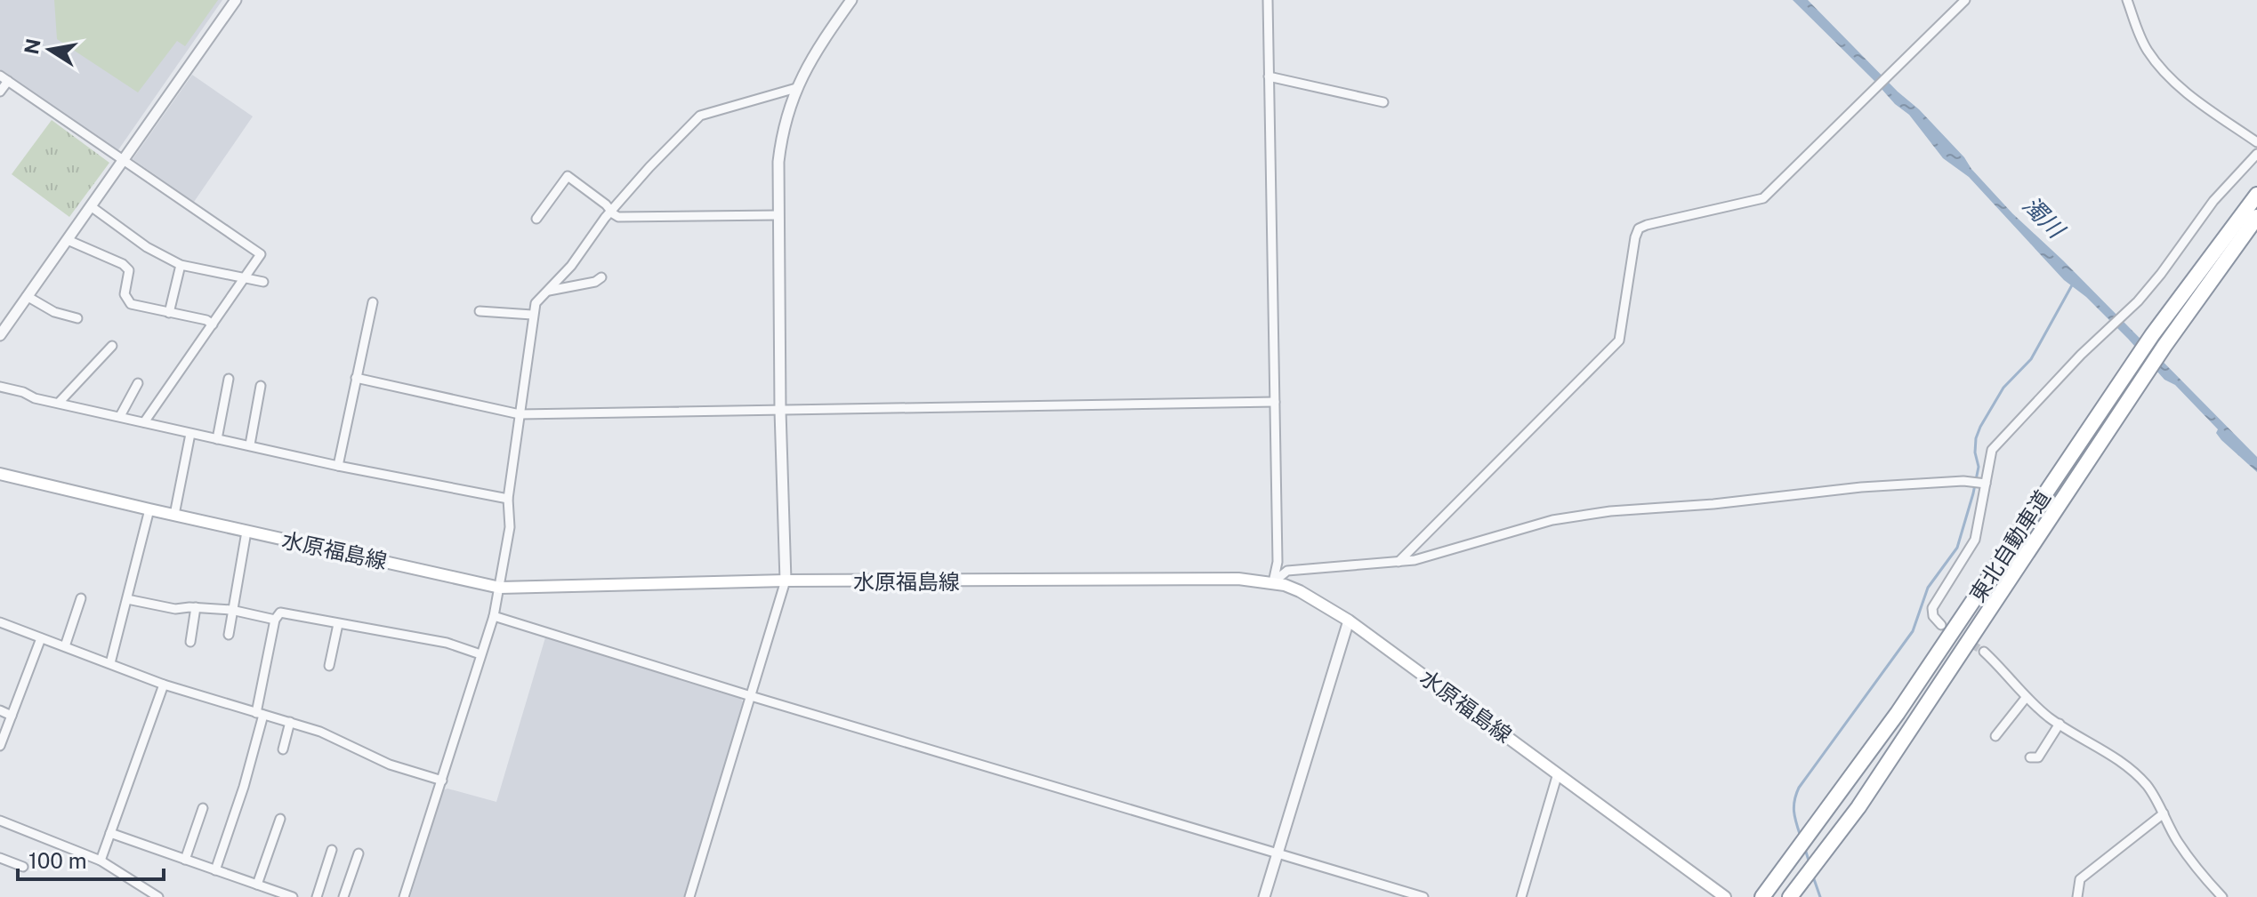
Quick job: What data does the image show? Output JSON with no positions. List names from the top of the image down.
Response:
{
  "streets": {
    "highway": ["東北自動車道"],
    "main road": ["水原福島線"]
  },
  "water": ["濁川"],
  "scale_bar": "100 m",
  "north": "left"
}
